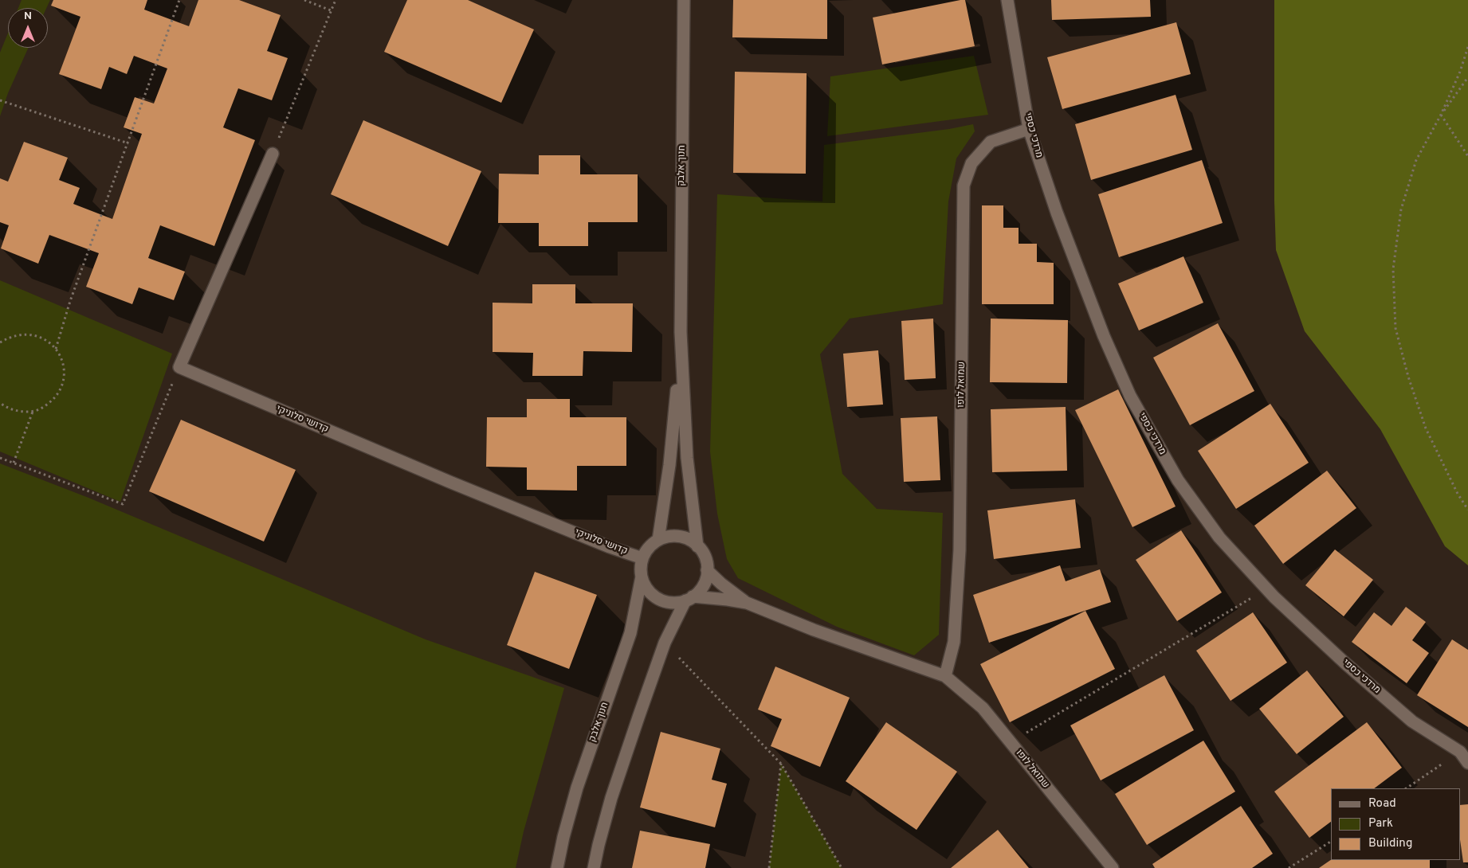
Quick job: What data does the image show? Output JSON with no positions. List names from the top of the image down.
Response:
{
  "streets": {
    "street": [
      "מרדכי כספי",
      "חנוך אלבק",
      "שמואל לופו",
      "קדושי סלוניקי"
    ]
  },
  "crossings": [
    ["מרדכי כספי", "שמואל לופו"],
    ["חנוך אלבק", "שמואל לופו"],
    ["חנוך אלבק", "קדושי סלוניקי"],
    ["שמואל לופו", "קדושי סלוניקי"]
  ],
  "legend": ["Road", "Park", "Building"],
  "north": "top"
}
